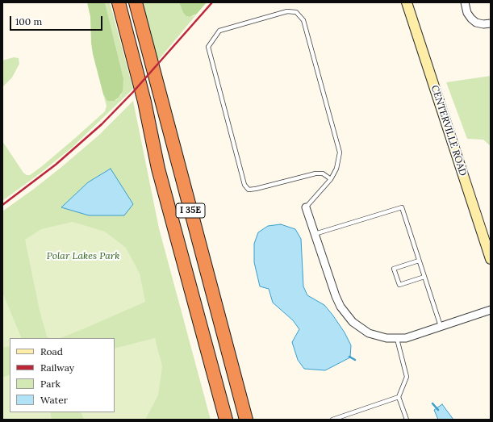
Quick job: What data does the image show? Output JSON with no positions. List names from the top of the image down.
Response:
{
  "streets": {
    "highway": ["I 35E"],
    "main road": ["CENTERVILLE ROAD"]
  },
  "parks": ["Polar Lakes Park"],
  "legend": [
    "Road",
    "Railway",
    "Park",
    "Water"
  ],
  "scale_bar": "100 m"
}
